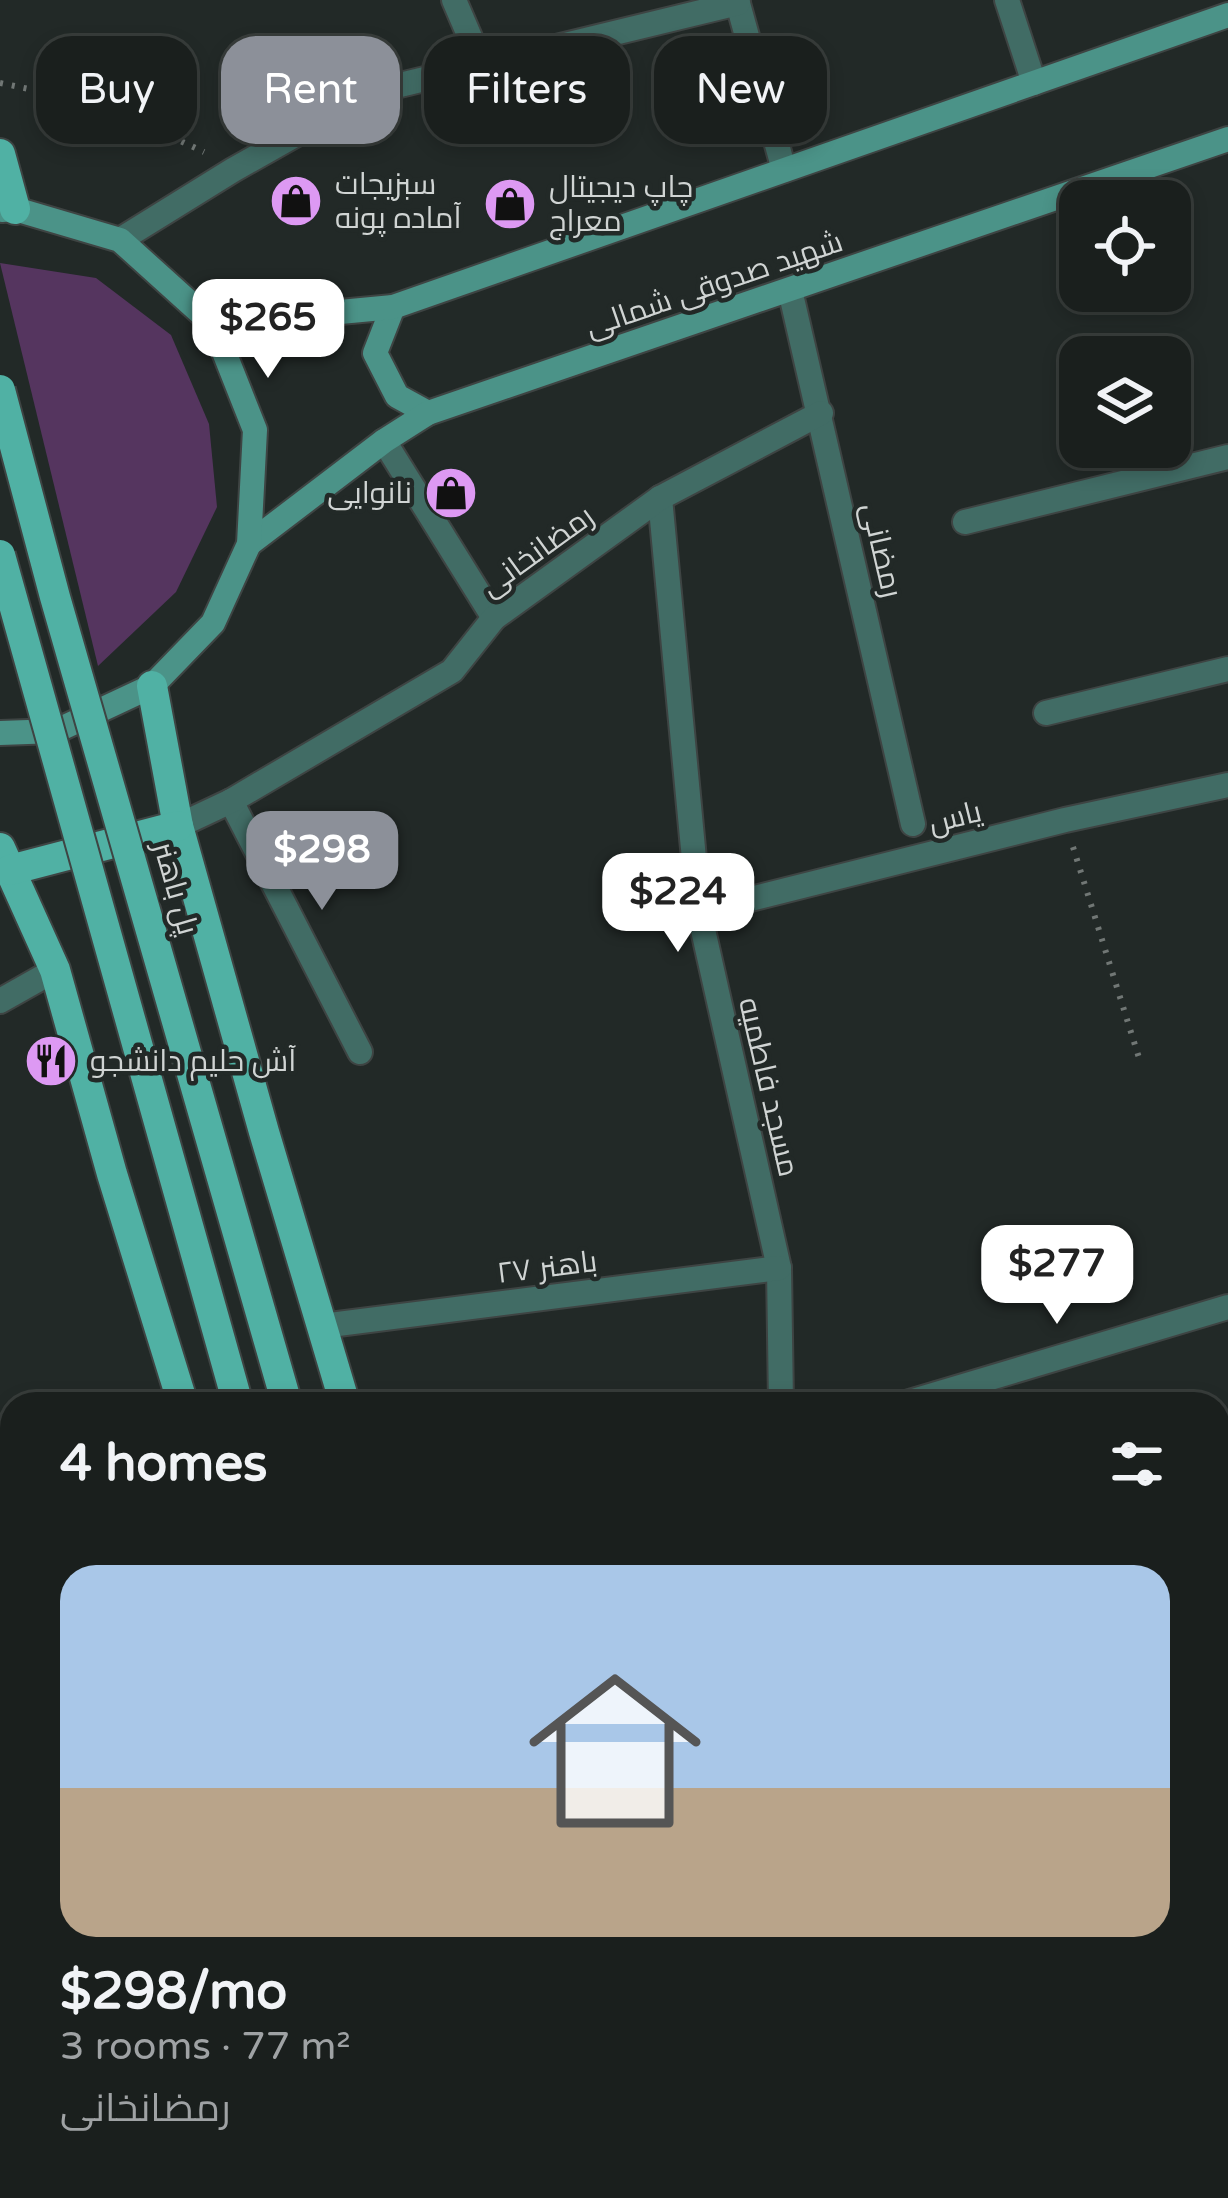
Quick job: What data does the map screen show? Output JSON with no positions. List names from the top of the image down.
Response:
{
  "streets": {
    "main road": ["شهید صدوقی شمالی", "پل باهنر"],
    "street": [
      "رمضانی",
      "رمضانخانی",
      "یاس",
      "مسجد فاطمیه",
      "باهنر ۲۷"
    ]
  },
  "crossings": [
    ["شهید صدوقی شمالی", "رمضانی"],
    ["رمضانی", "رمضانخانی"],
    ["رمضانخانی", "مسجد فاطمیه"],
    ["یاس", "مسجد فاطمیه"],
    ["مسجد فاطمیه", "باهنر ۲۷"]
  ],
  "places": {
    "shop": ["سبزیجات آماده پونه", "چاپ دیجیتال معراج", "نانوایی"],
    "restaurant": ["آش حلیم دانشجو"]
  },
  "page": {
    "chip": [
      "Buy",
      "Rent",
      "Filters",
      "New"
    ],
    "price": [
      "$265",
      "$298",
      "$224",
      "$277"
    ],
    "heading": "4 homes",
    "list": [
      {
        "name": "$298/mo",
        "note": "3 rooms · 77 m² · رمضانخانی"
      }
    ]
  }
}
